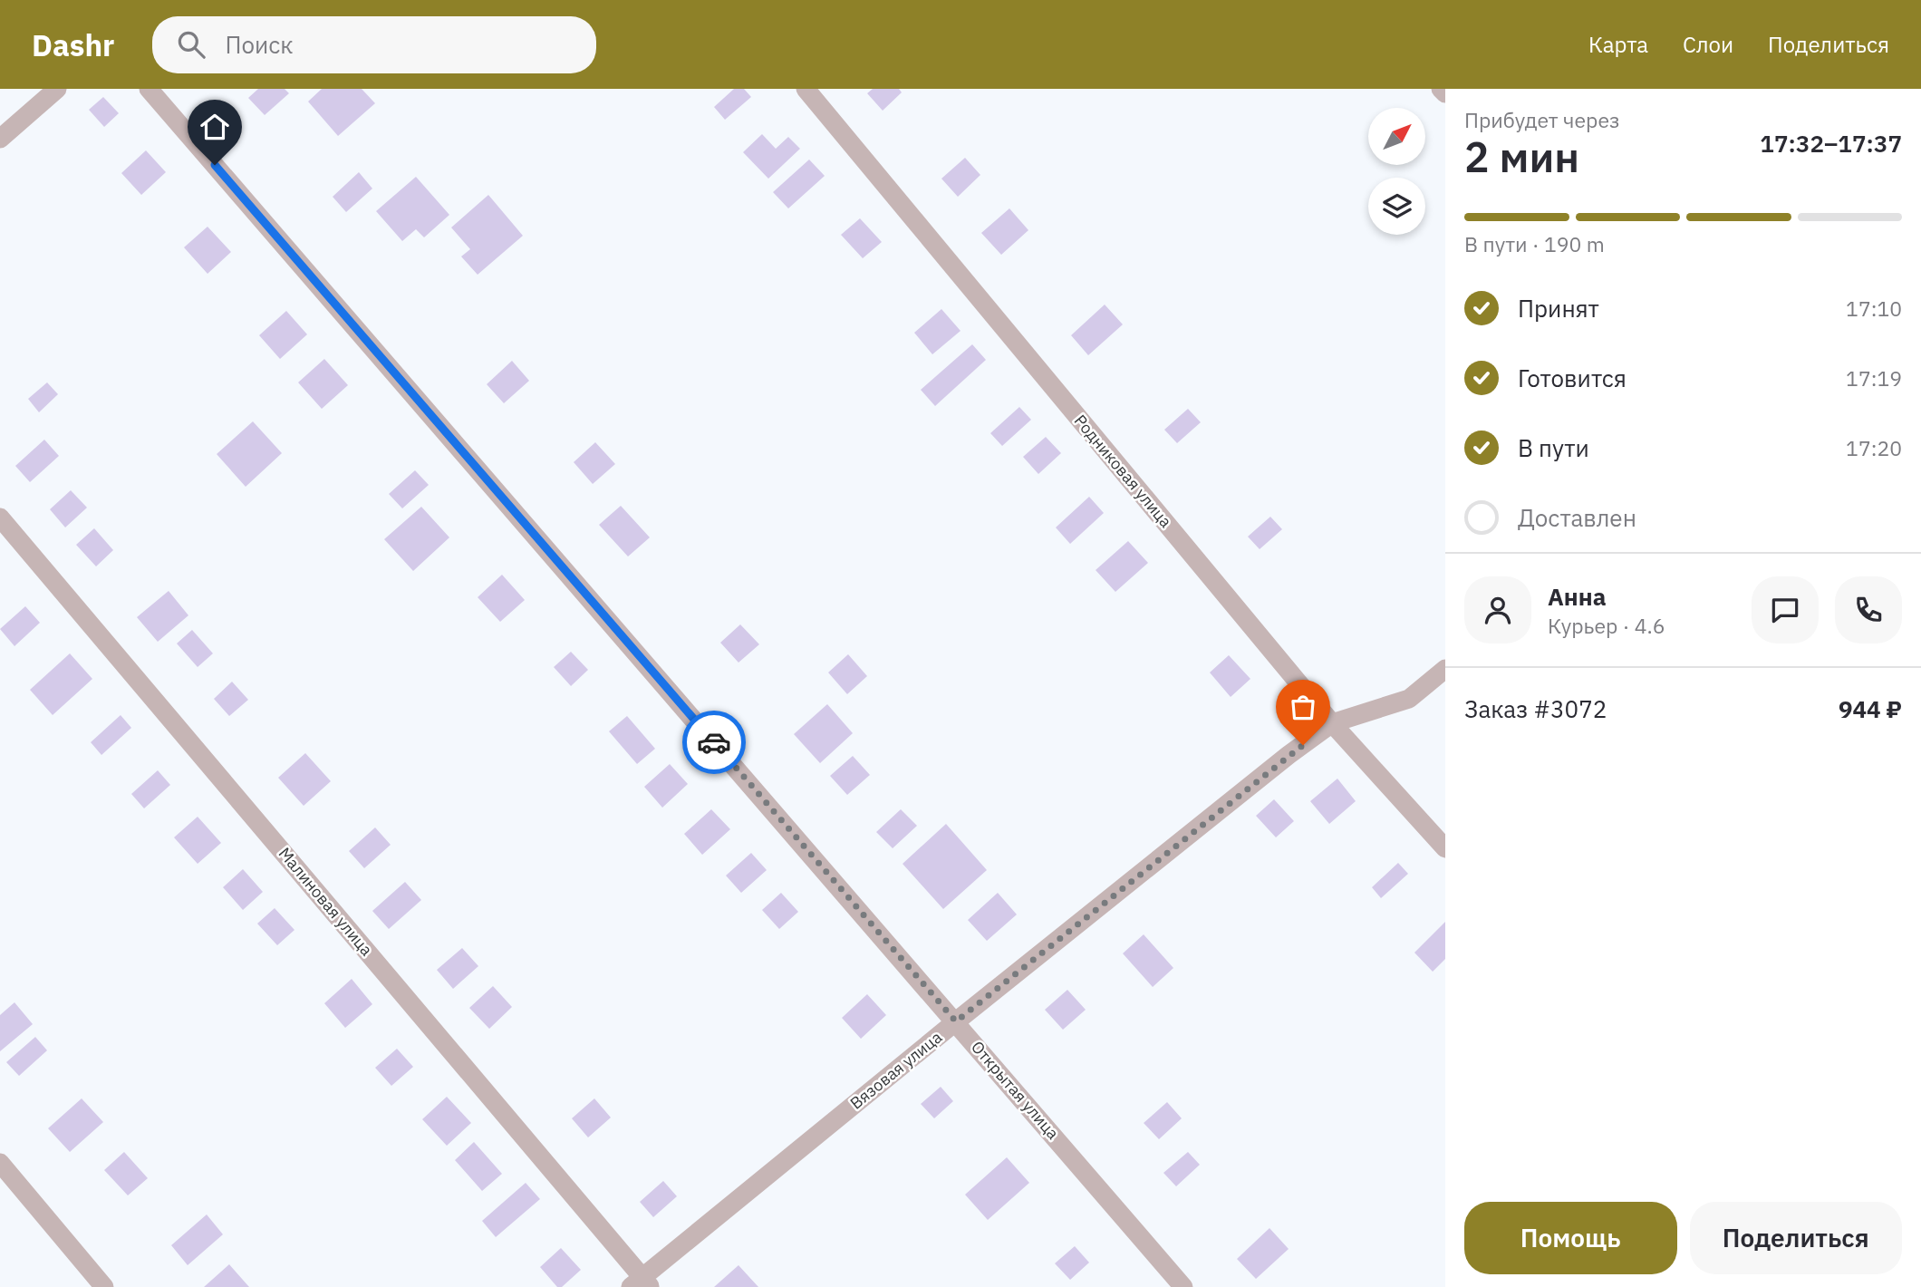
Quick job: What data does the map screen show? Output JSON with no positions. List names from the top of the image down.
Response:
{
  "streets": {
    "street": [
      "Родниковая улица",
      "Малиновая улица",
      "Вязовая улица",
      "Открытая улица"
    ]
  },
  "crossings": [
    ["Родниковая улица", "Вязовая улица"],
    ["Малиновая улица", "Вязовая улица"],
    ["Вязовая улица", "Открытая улица"]
  ],
  "north": "top right",
  "page": {
    "header": "Dashr",
    "search": "Поиск",
    "nav": ["Карта", "Слои", "Поделиться"],
    "heading": ["2 мин", "Прибудет через", "17:32–17:37"],
    "panel": [
      "Анна",
      "Курьер · 4.6",
      "Заказ #3072",
      "944 ₽"
    ],
    "bar": "В пути · 190 m",
    "list": [
      ["Принят", "17:10"],
      ["Готовится", "17:19"],
      ["В пути", "17:20"],
      "Доставлен"
    ],
    "buttons": ["Помощь", "Поделиться"]
  }
}
